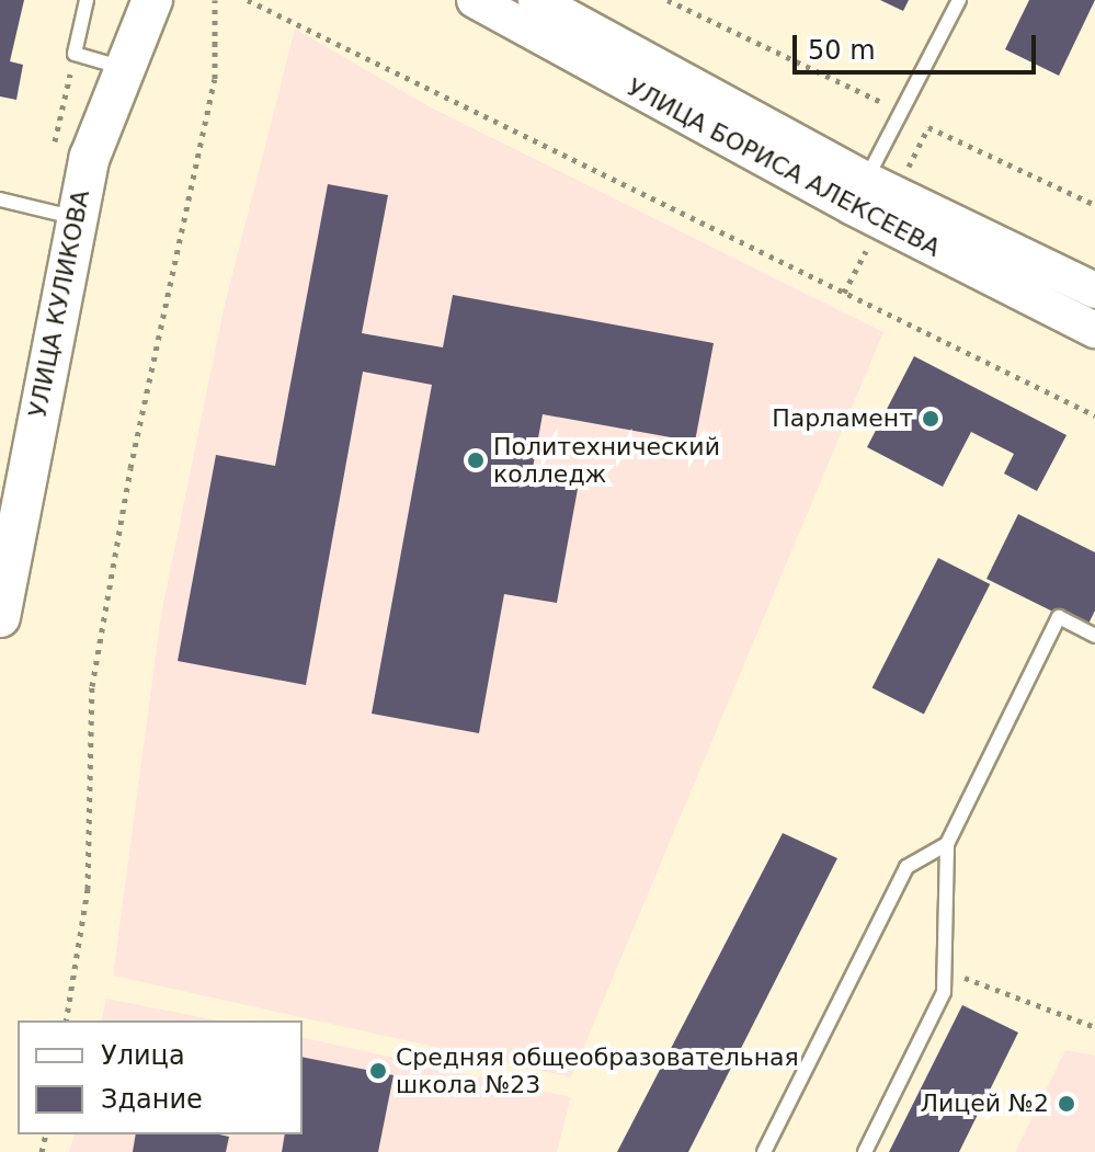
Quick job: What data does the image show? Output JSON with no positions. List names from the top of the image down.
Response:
{
  "streets": {
    "main road": ["УЛИЦА КУЛИКОВА"],
    "street": ["УЛИЦА БОРИСА АЛЕКСЕЕВА"]
  },
  "places": [
    "Парламент",
    "Политехнический колледж",
    "Средняя общеобразовательная школа №23",
    "Лицей №2"
  ],
  "legend": ["Улица", "Здание"],
  "scale_bar": "50 m"
}
